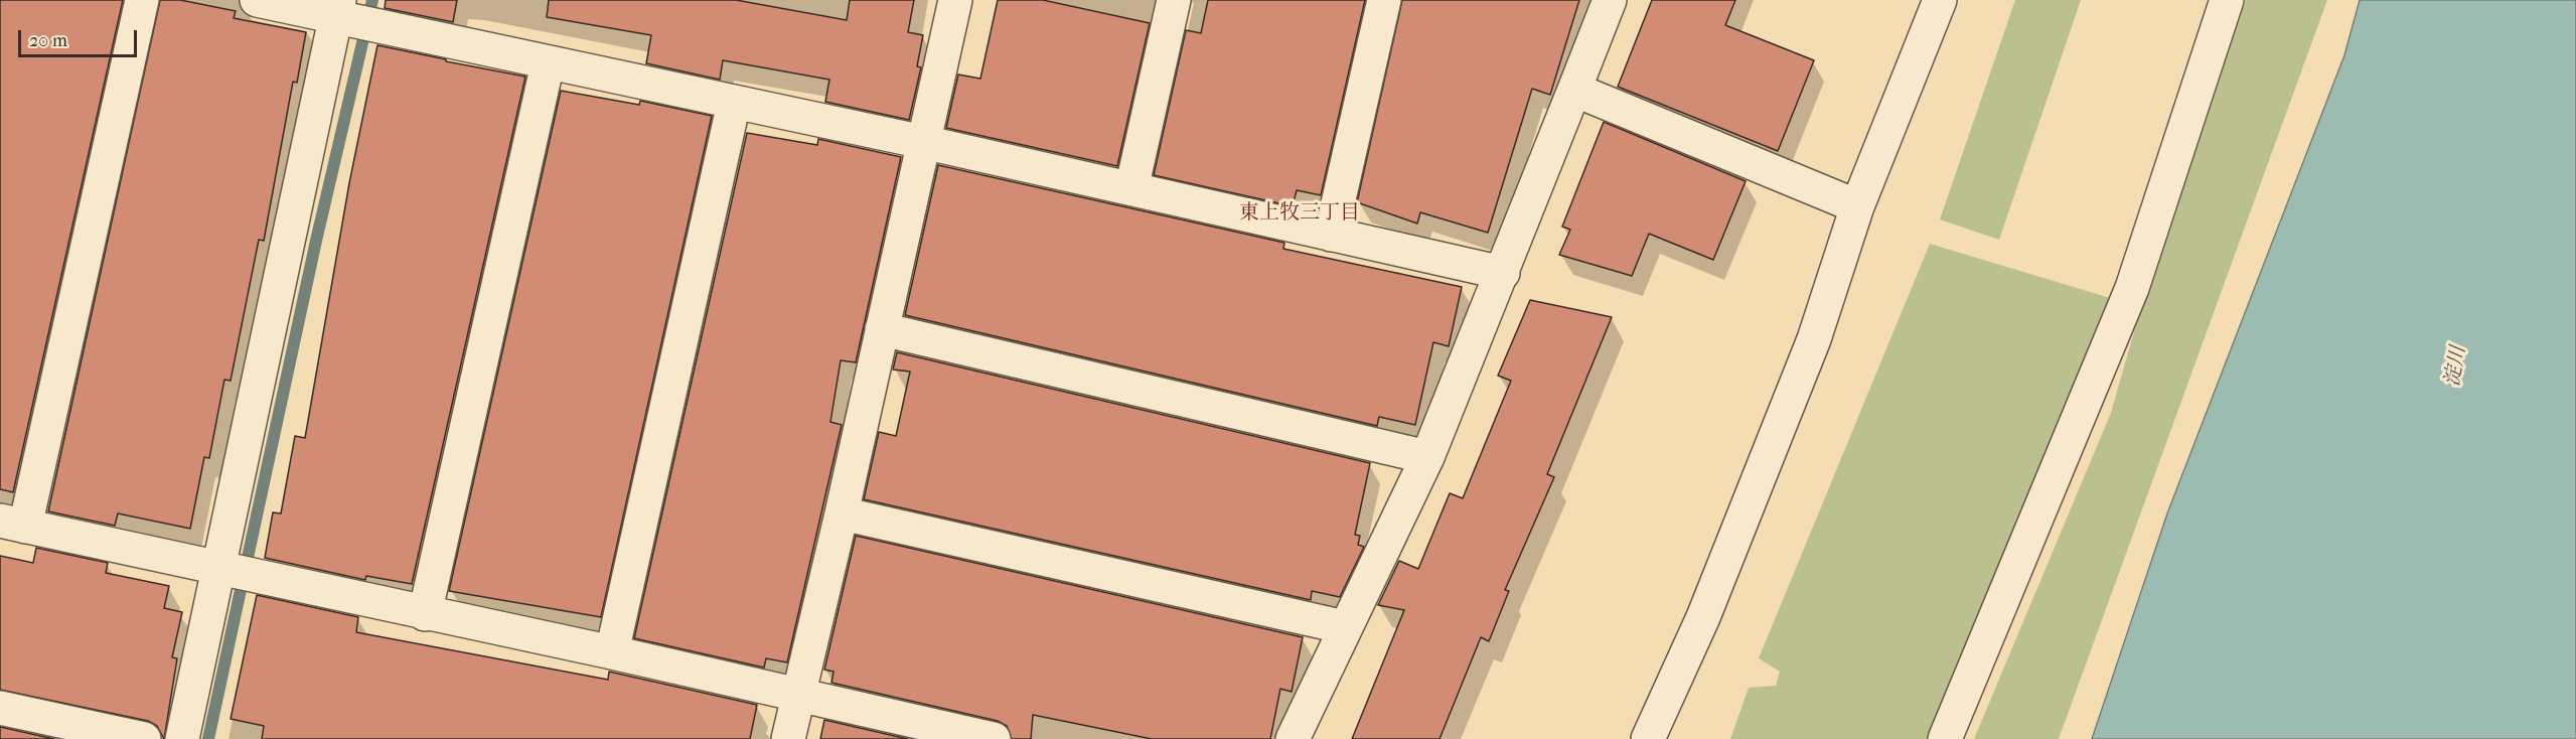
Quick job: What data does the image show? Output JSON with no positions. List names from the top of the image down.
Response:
{
  "districts": ["東上牧三丁目"],
  "water": ["淀川"],
  "scale_bar": "20 m"
}
